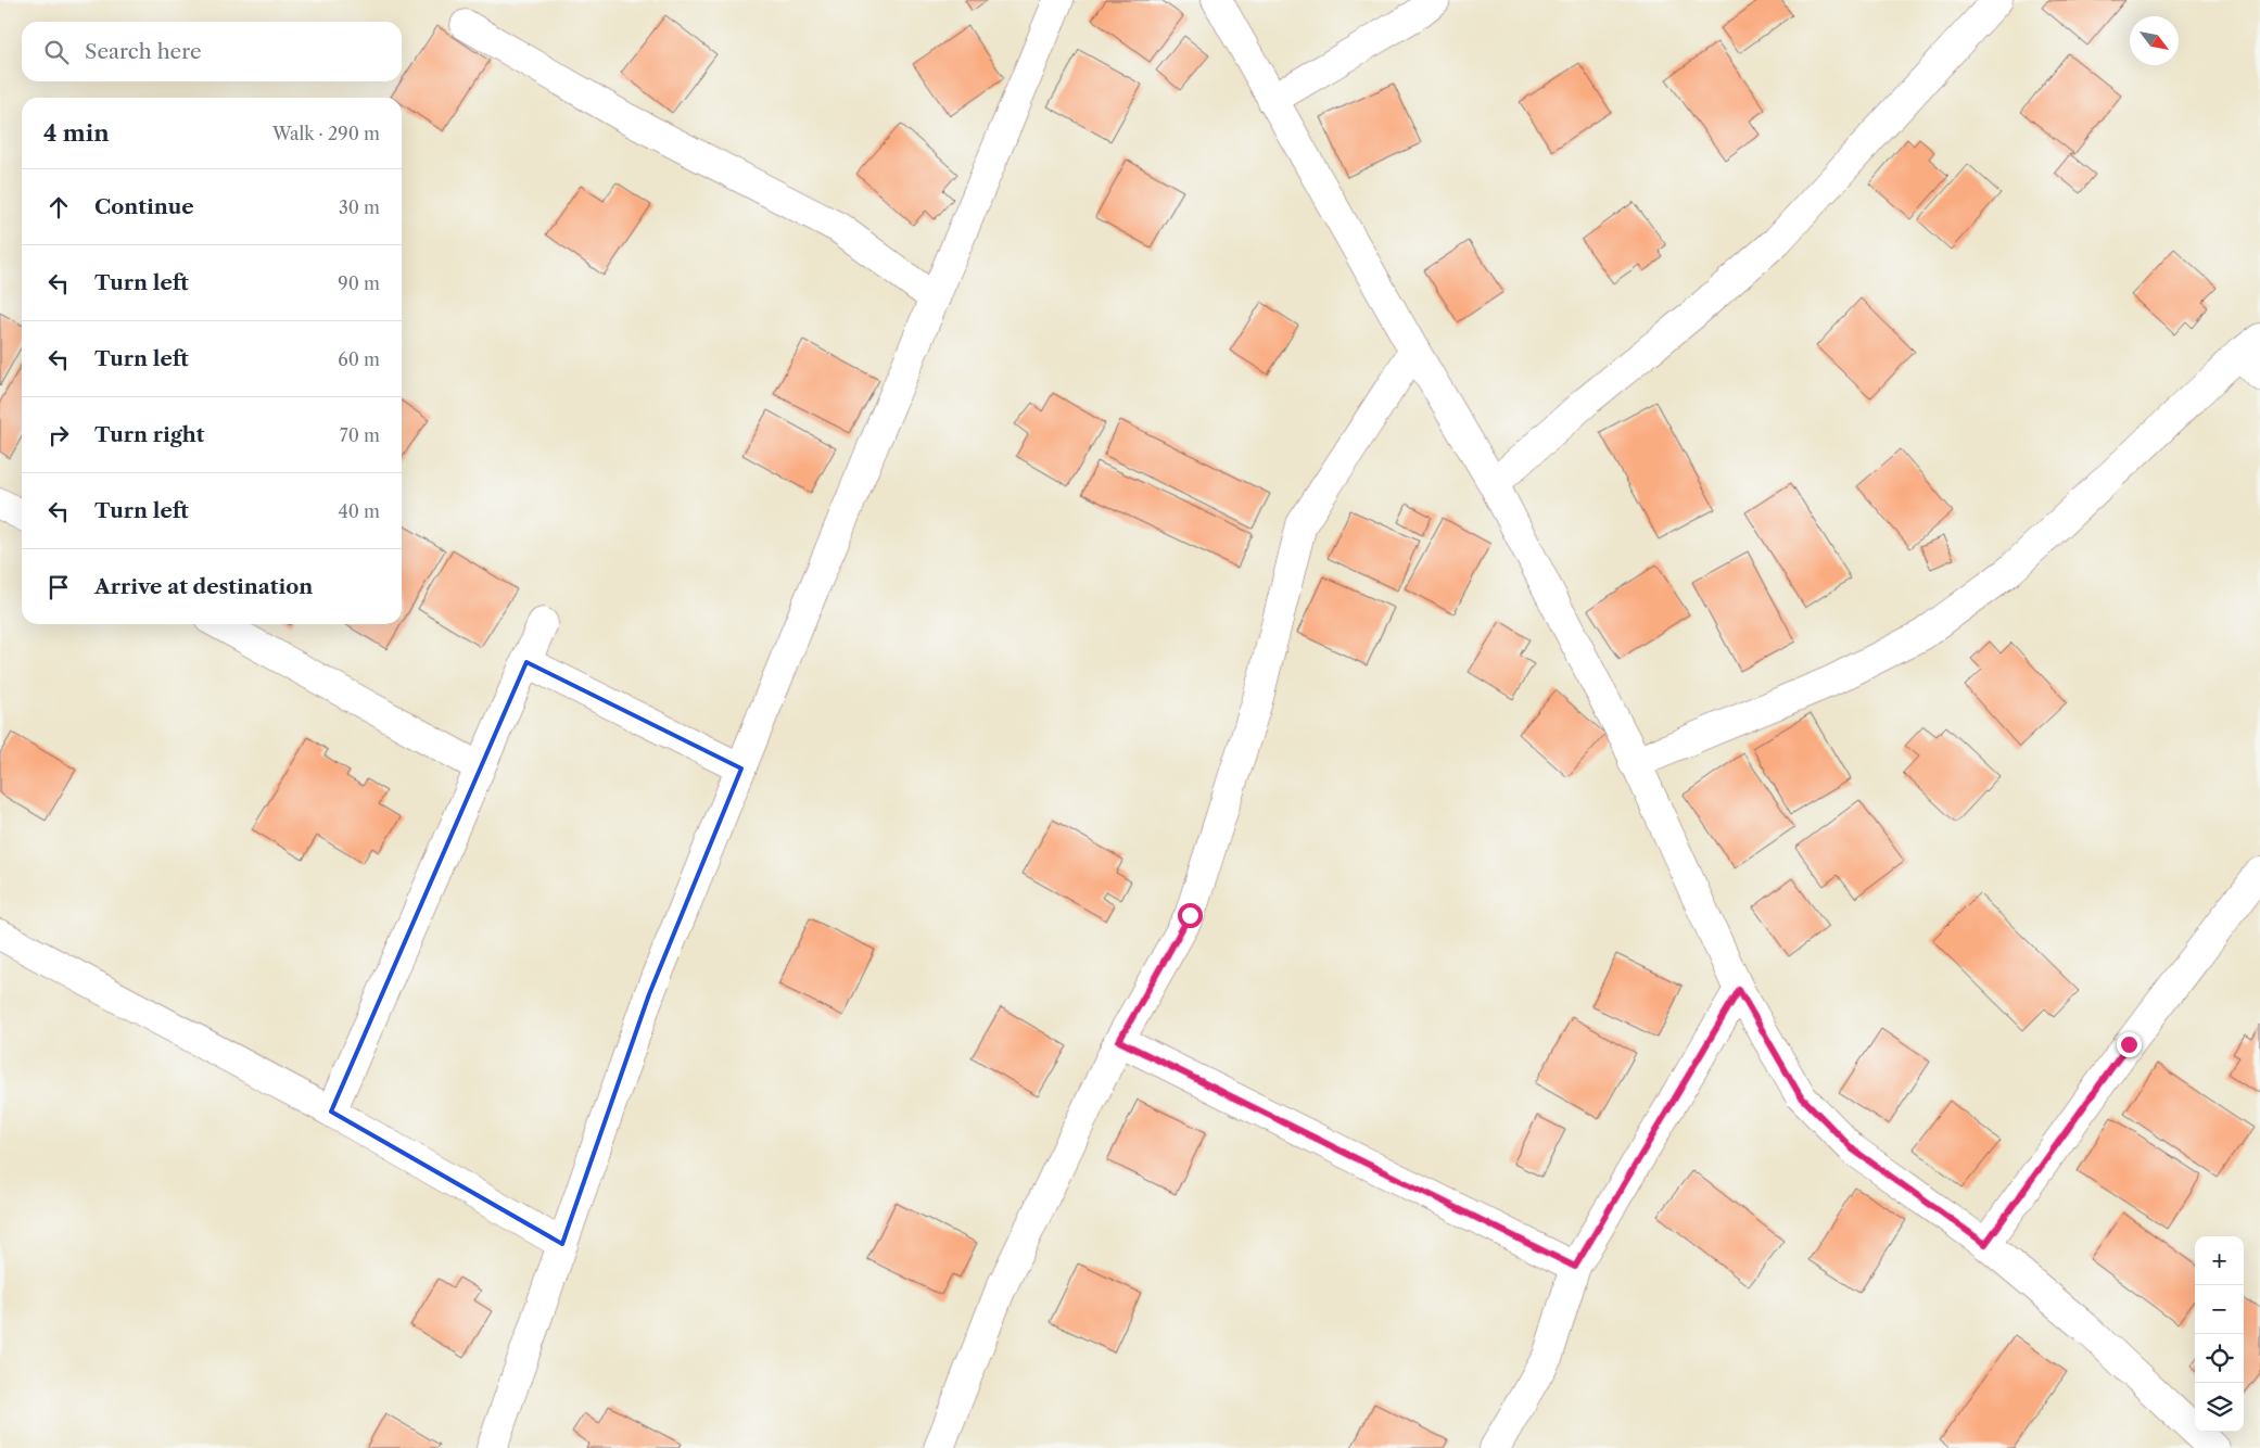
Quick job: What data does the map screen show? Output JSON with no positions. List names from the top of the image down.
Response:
{
  "north": "bottom right",
  "page": {
    "search": "Search here",
    "heading": ["4 min", "Walk · 290 m"],
    "list": [
      ["Continue", "30 m"],
      ["Turn left", "90 m"],
      ["Turn left", "60 m"],
      ["Turn right", "70 m"],
      ["Turn left", "40 m"],
      "Arrive at destination"
    ],
    "map_buttons": ["+", "−"]
  }
}
